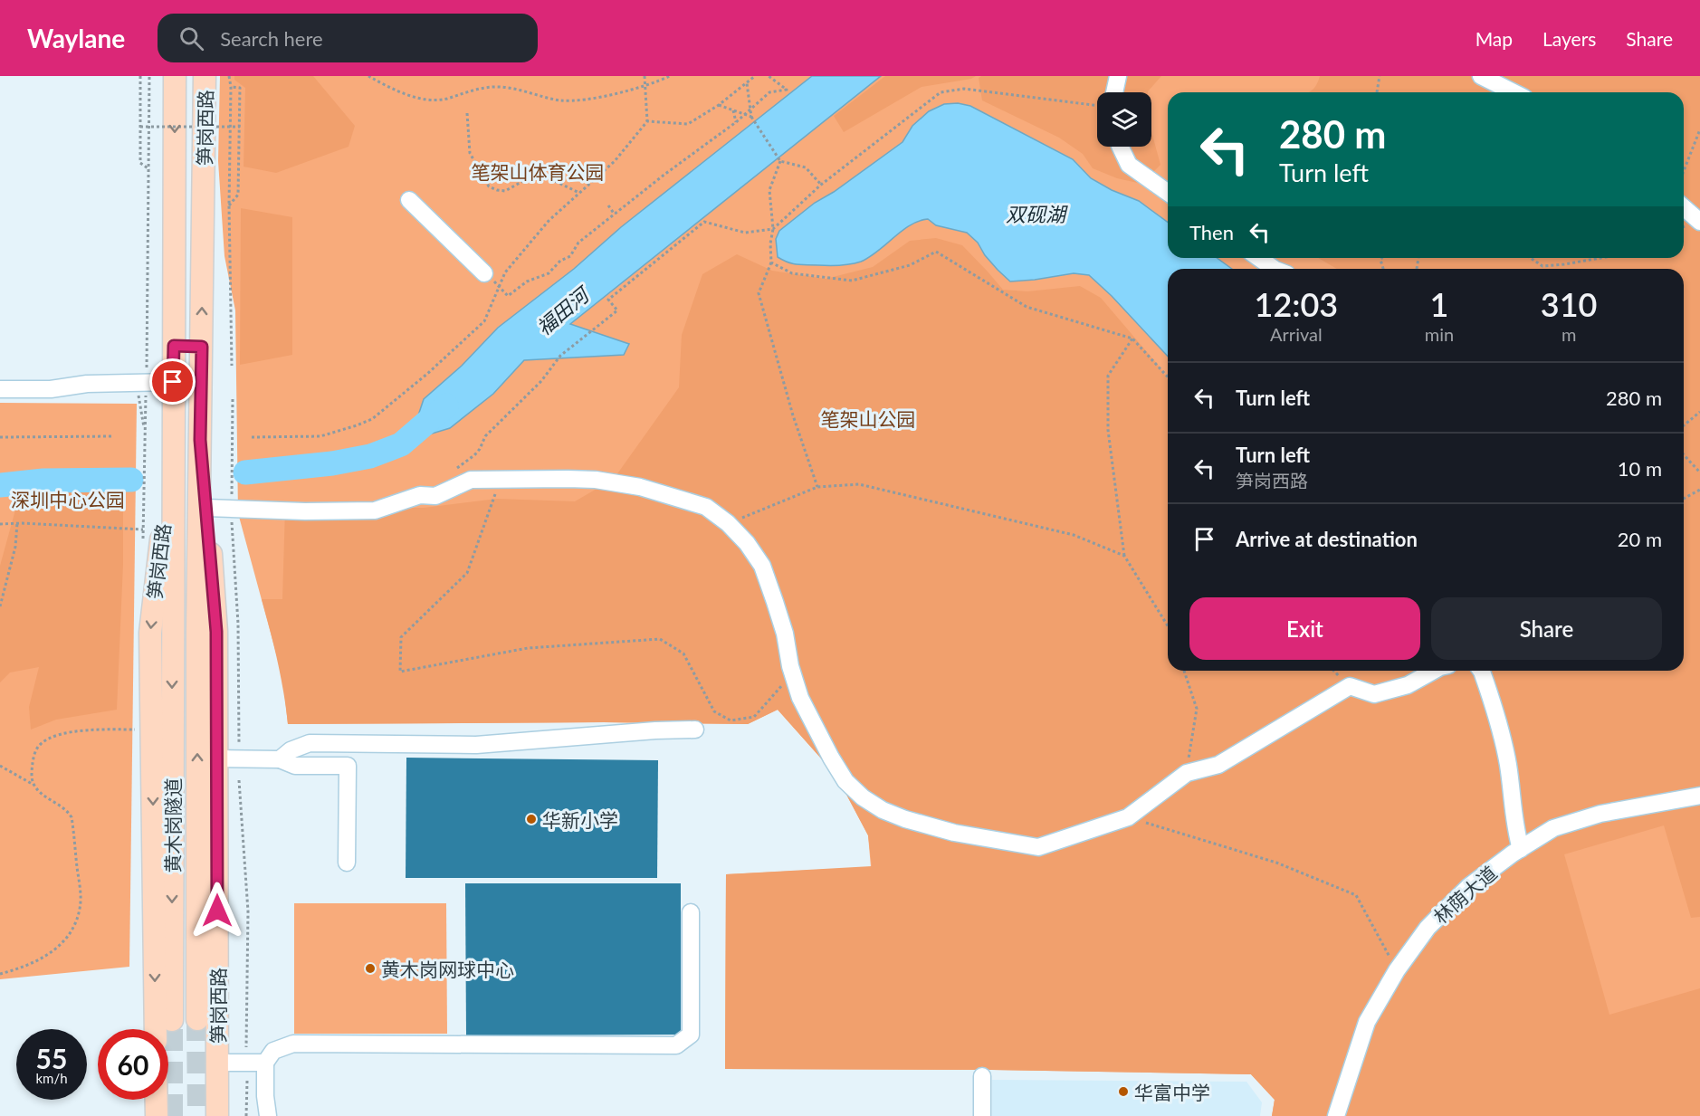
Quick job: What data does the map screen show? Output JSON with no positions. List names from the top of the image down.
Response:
{
  "streets": {
    "main road": ["笋岗西路", "黄木岗隧道"],
    "street": ["林荫大道"]
  },
  "crossings": [
    ["笋岗西路", "黄木岗隧道"]
  ],
  "water": ["双砚湖", "福田河"],
  "parks": ["笔架山体育公园", "笔架山公园", "深圳中心公园"],
  "places": ["华新小学", "黄木岗网球中心", "华富中学"],
  "page": {
    "header": "Waylane",
    "search": "Search here",
    "nav": ["Map", "Layers", "Share"],
    "turn": ["280 m", "Turn left"],
    "then": "Then",
    "eta": [
      "12:03",
      "Arrival",
      "1",
      "min",
      "310",
      "m"
    ],
    "list": [
      {
        "name": "Turn left",
        "value": "280 m"
      },
      {
        "name": "Turn left",
        "note": "笋岗西路",
        "value": "10 m"
      },
      {
        "name": "Arrive at destination",
        "value": "20 m"
      }
    ],
    "buttons": ["Exit", "Share"],
    "speed": "55 km/h",
    "limit": "60"
  }
}
